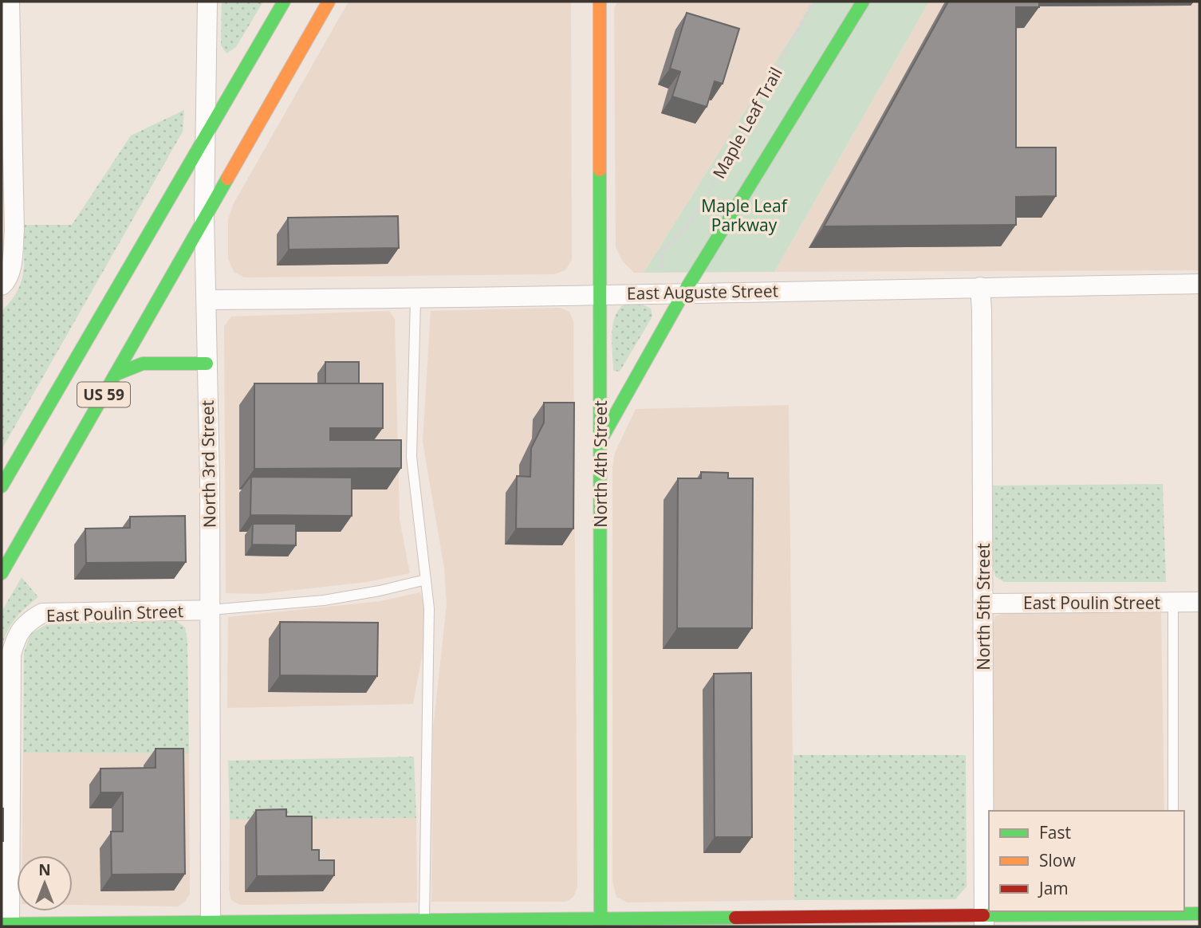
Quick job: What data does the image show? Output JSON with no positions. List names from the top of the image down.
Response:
{
  "streets": {
    "street": [
      "East Auguste Street",
      "US 59",
      "North 3rd Street",
      "North 4th Street",
      "East Poulin Street",
      "North 5th Street"
    ],
    "path": ["Maple Leaf Trail"]
  },
  "crossings": [
    ["East Auguste Street", "North 3rd Street"],
    ["East Auguste Street", "North 4th Street"],
    ["East Auguste Street", "North 5th Street"],
    ["US 59", "North 3rd Street"],
    ["North 3rd Street", "East Poulin Street"],
    ["East Poulin Street", "North 5th Street"]
  ],
  "parks": ["Maple Leaf Parkway"],
  "legend": ["Fast", "Slow", "Jam"],
  "north": "top"
}
